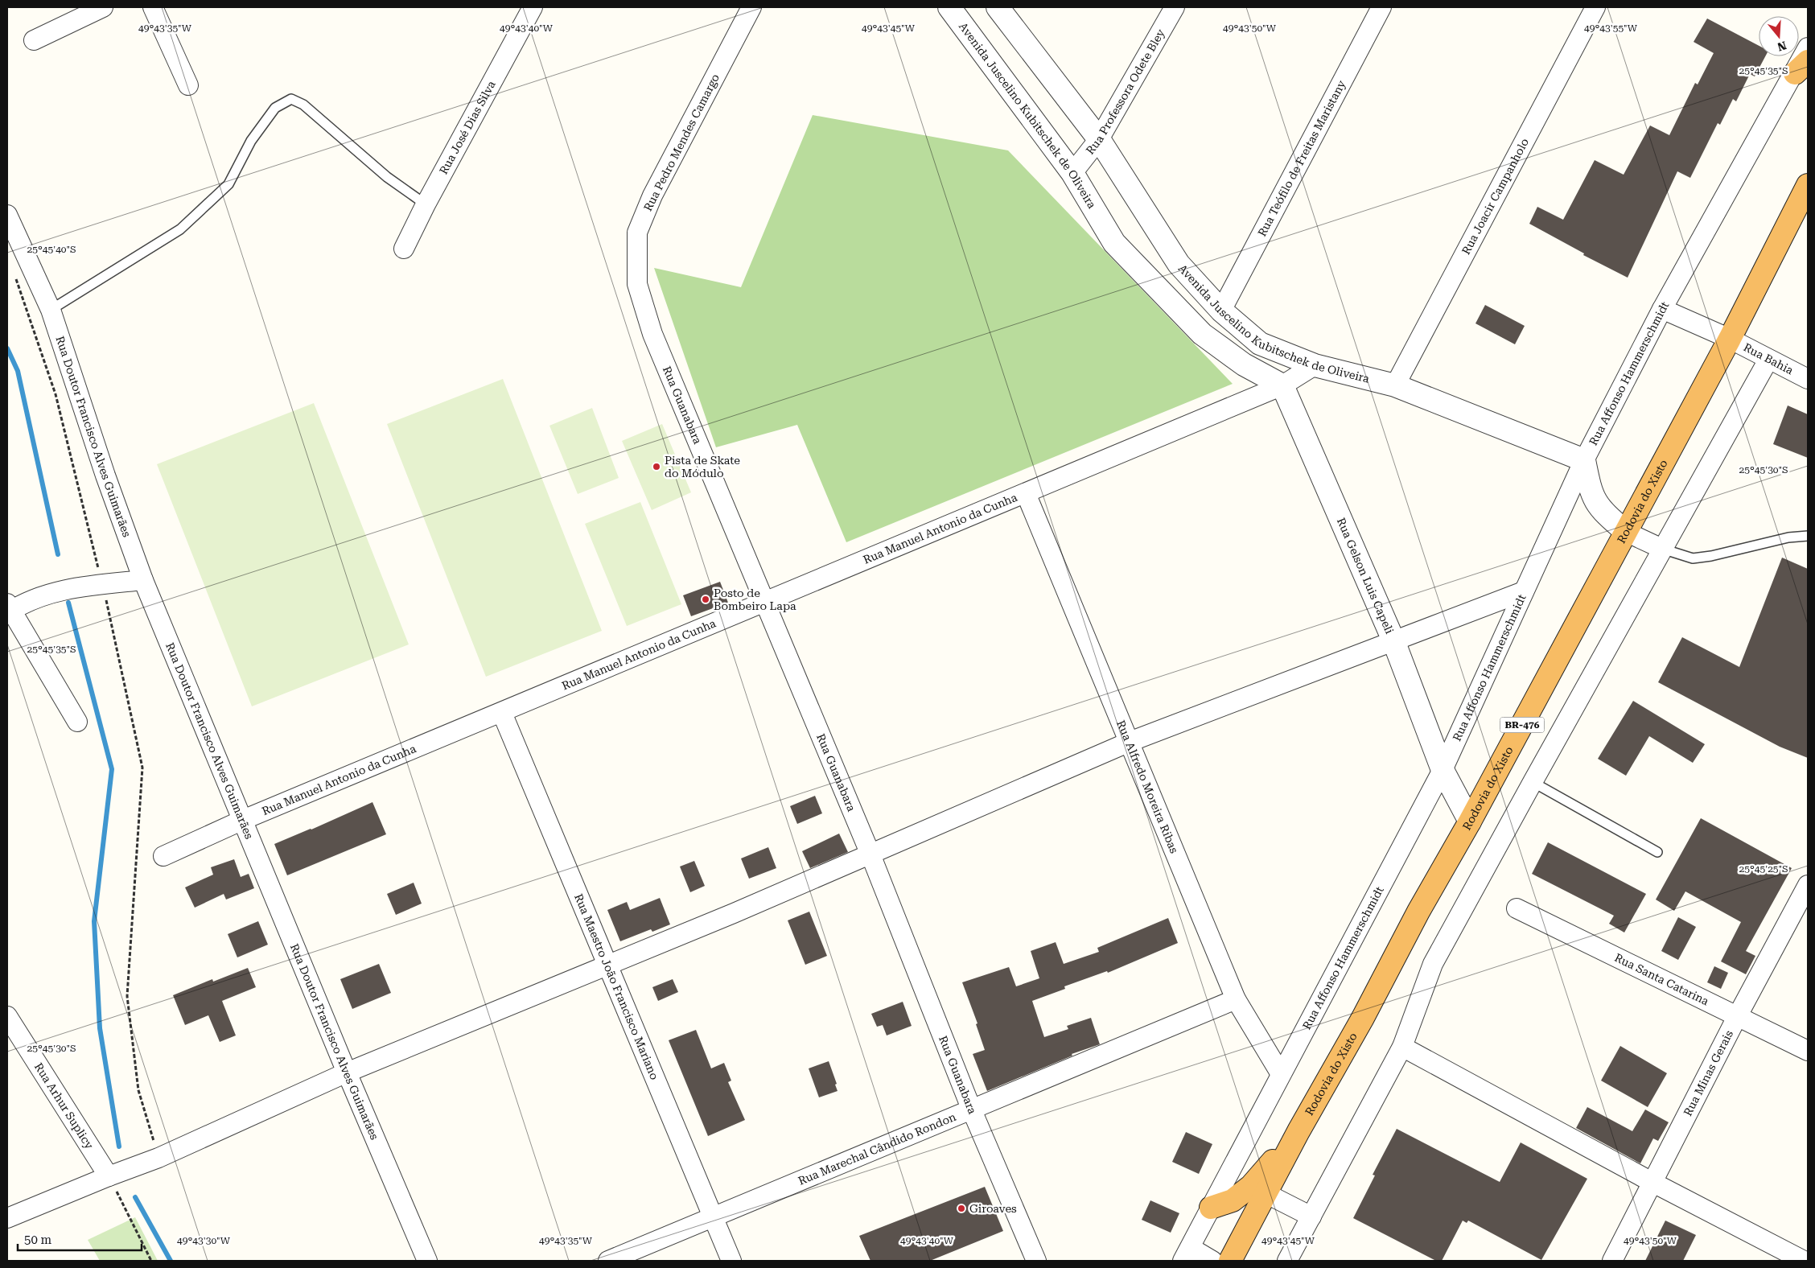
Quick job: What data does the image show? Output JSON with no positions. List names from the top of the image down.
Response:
{
  "streets": {
    "highway": ["Rodovia do Xisto", "BR-476"],
    "street": [
      "Rua Professora Odete Bley",
      "Avenida Juscelino Kubitschek de Oliveira",
      "Rua José Dias Silva",
      "Rua Pedro Mendes Camargo",
      "Rua Teófilo de Freitas Maristany",
      "Rua Joacir Campanholo",
      "Rua Bahia",
      "Rua Affonso Hammerschmidt",
      "Rua Guanabara",
      "Rua Doutor Francisco Alves Guimarães",
      "Rua Manuel Antonio da Cunha",
      "Rua Gelson Luis Capeli",
      "Rua Alfredo Moreira Ribas",
      "Rua Santa Catarina",
      "Rua Maestro João Francisco Mariano",
      "Rua Minas Gerais",
      "Rua Arhur Suplicy",
      "Rua Marechal Cândido Rondon"
    ]
  },
  "crossings": [
    ["Rua Professora Odete Bley", "Avenida Juscelino Kubitschek de Oliveira"],
    ["Avenida Juscelino Kubitschek de Oliveira", "Rua Teófilo de Freitas Maristany"],
    ["Avenida Juscelino Kubitschek de Oliveira", "Rua Joacir Campanholo"],
    ["Avenida Juscelino Kubitschek de Oliveira", "Rua Affonso Hammerschmidt"],
    ["Avenida Juscelino Kubitschek de Oliveira", "Rua Manuel Antonio da Cunha"],
    ["Avenida Juscelino Kubitschek de Oliveira", "Rua Gelson Luis Capeli"],
    ["Rua Pedro Mendes Camargo", "Rua Guanabara"],
    ["Rua Bahia", "Rua Affonso Hammerschmidt"],
    ["Rua Bahia", "Rodovia do Xisto"],
    ["Rua Affonso Hammerschmidt", "Rua Gelson Luis Capeli"],
    ["Rua Affonso Hammerschmidt", "Rua Alfredo Moreira Ribas"],
    ["Rua Guanabara", "Rua Manuel Antonio da Cunha"],
    ["Rua Guanabara", "Rua Marechal Cândido Rondon"],
    ["Rua Doutor Francisco Alves Guimarães", "Rua Manuel Antonio da Cunha"],
    ["Rodovia do Xisto", "Rua Gelson Luis Capeli"],
    ["Rua Manuel Antonio da Cunha", "Rua Gelson Luis Capeli"],
    ["Rua Manuel Antonio da Cunha", "Rua Alfredo Moreira Ribas"],
    ["Rua Manuel Antonio da Cunha", "Rua Maestro João Francisco Mariano"],
    ["Rua Alfredo Moreira Ribas", "Rua Marechal Cândido Rondon"],
    ["Rua Santa Catarina", "Rua Minas Gerais"],
    ["Rua Maestro João Francisco Mariano", "Rua Marechal Cândido Rondon"]
  ],
  "places": ["Pista de Skate do Módulo", "Posto de Bombeiro Lapa", "Giroaves"],
  "scale_bar": "50 m",
  "north": "bottom",
  "coordinates": [
    "49°43'35\"W",
    "49°43'40\"W",
    "49°43'45\"W",
    "49°43'50\"W",
    "49°43'55\"W",
    "25°45'35\"S",
    "25°45'40\"S",
    "25°45'30\"S",
    "25°45'25\"S",
    "49°43'30\"W"
  ]
}
